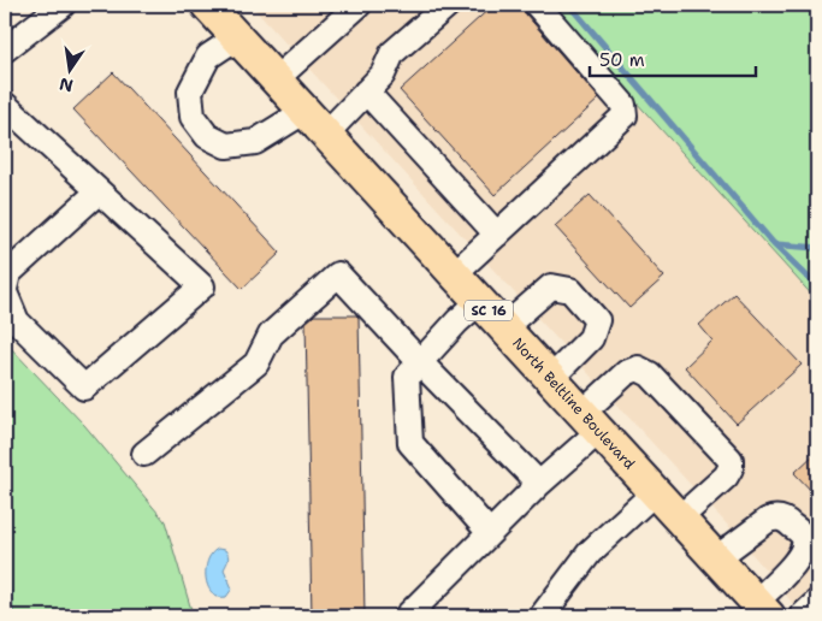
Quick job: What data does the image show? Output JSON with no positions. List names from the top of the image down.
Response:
{
  "streets": {
    "main road": ["SC 16", "North Beltline Boulevard"]
  },
  "scale_bar": "50 m",
  "north": "bottom"
}
